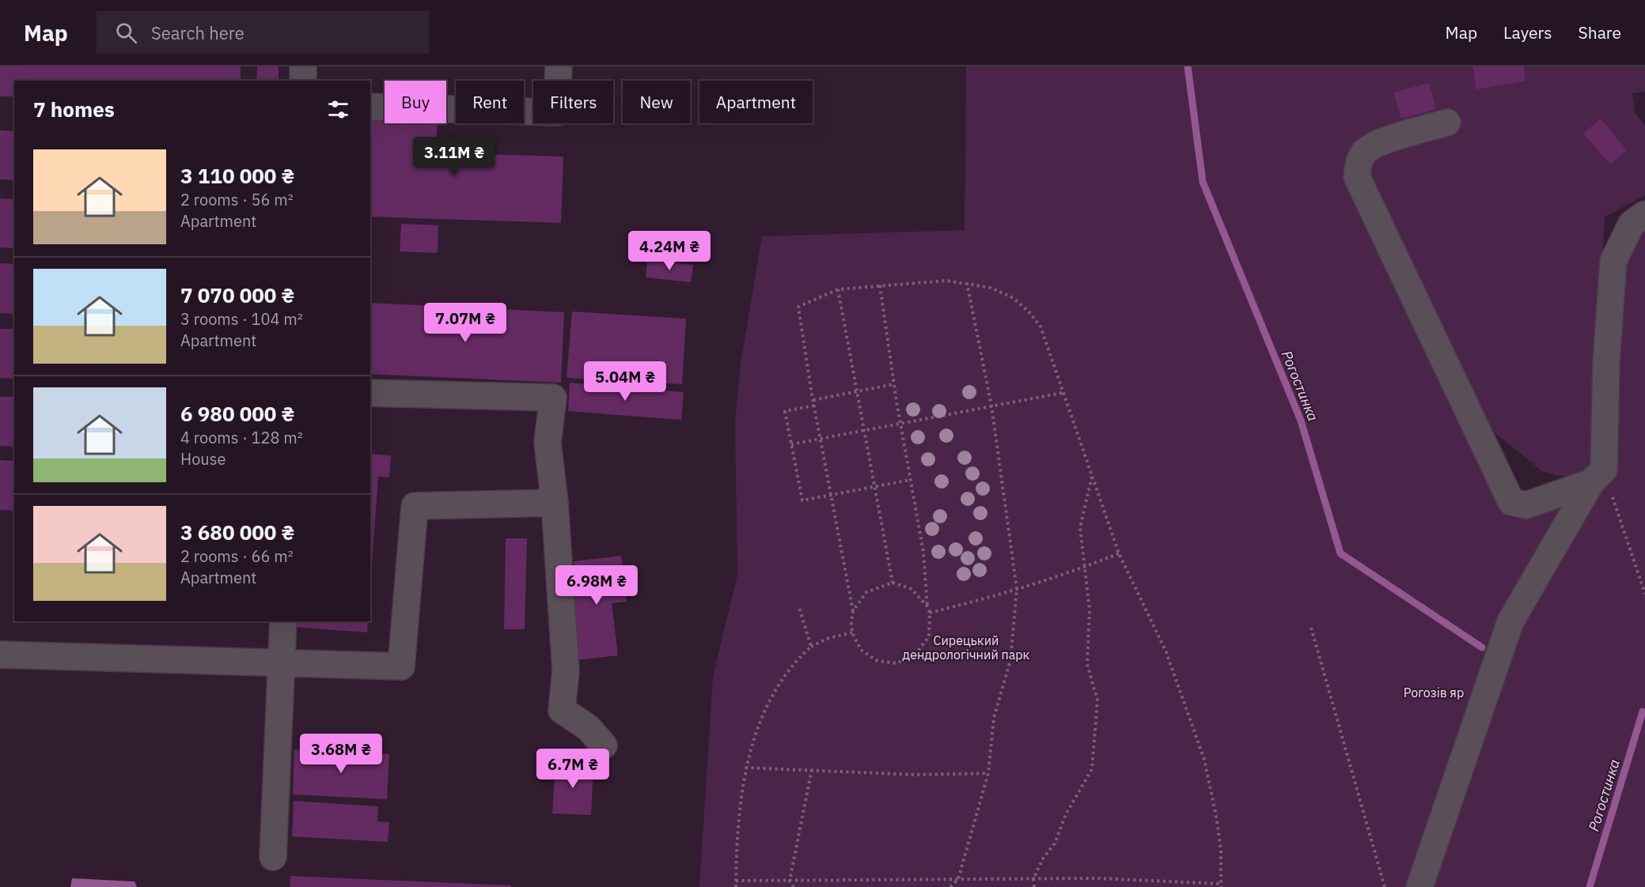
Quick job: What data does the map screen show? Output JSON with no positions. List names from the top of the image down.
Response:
{
  "water": ["Рогостинка"],
  "parks": ["Сирецький дендрологічний парк", "Рогозів яр"],
  "page": {
    "header": "Map",
    "search": "Search here",
    "nav": ["Map", "Layers", "Share"],
    "chip": [
      "Buy",
      "Rent",
      "Filters",
      "New",
      "Apartment"
    ],
    "heading": "7 homes",
    "price": [
      "3.11M ₴",
      "4.24M ₴",
      "7.07M ₴",
      "5.04M ₴",
      "6.98M ₴",
      "3.68M ₴",
      "6.7M ₴"
    ],
    "list": [
      {
        "name": "3 110 000 ₴",
        "note": "2 rooms · 56 m² · Apartment"
      },
      {
        "name": "7 070 000 ₴",
        "note": "3 rooms · 104 m² · Apartment"
      },
      {
        "name": "6 980 000 ₴",
        "note": "4 rooms · 128 m² · House"
      },
      {
        "name": "3 680 000 ₴",
        "note": "2 rooms · 66 m² · Apartment"
      }
    ]
  }
}
